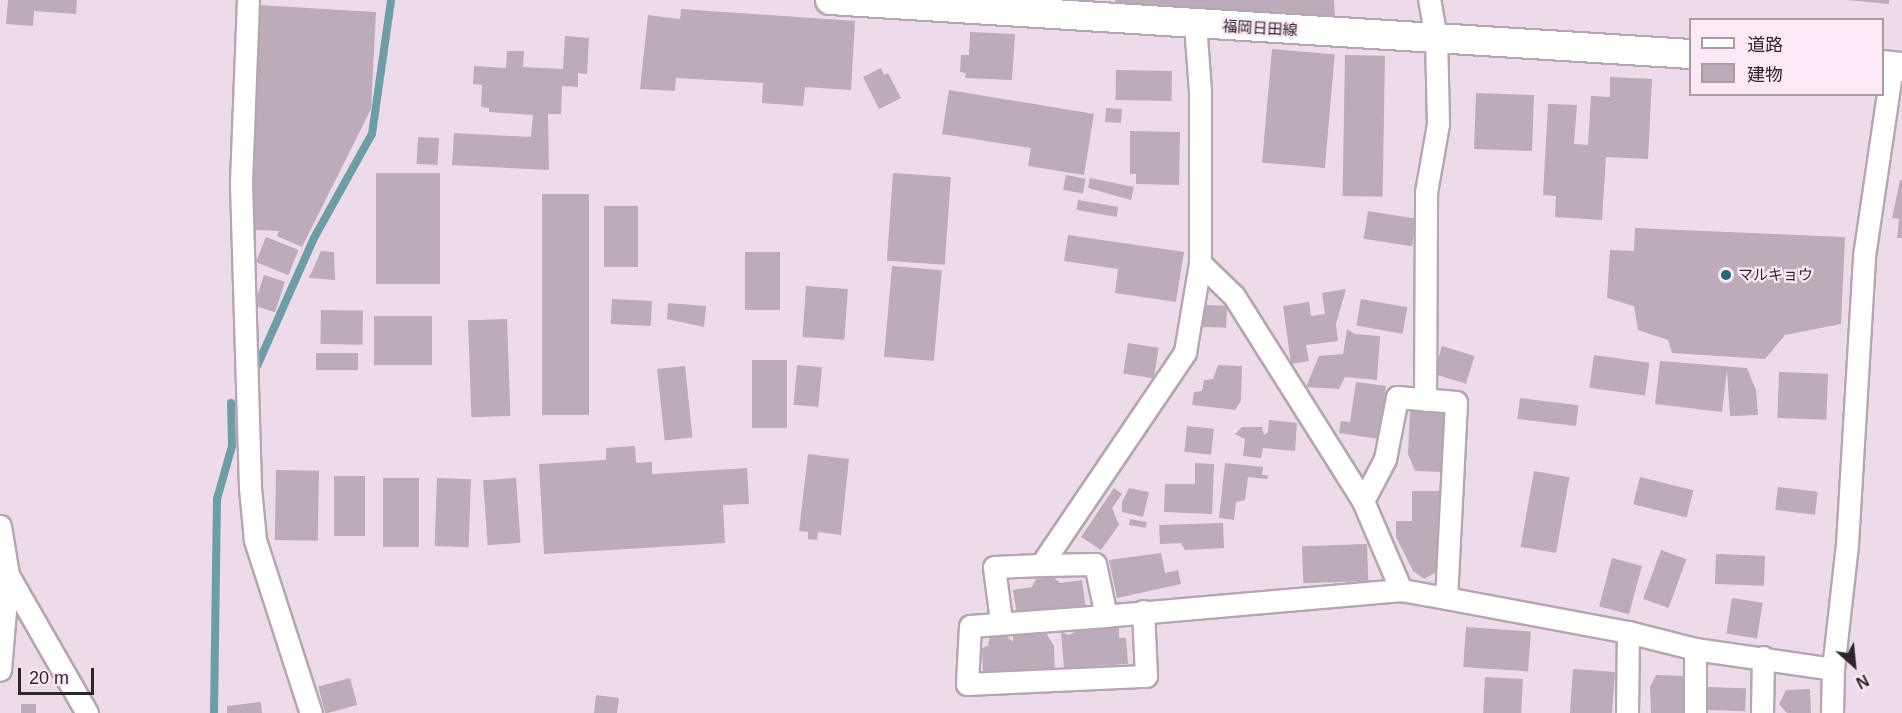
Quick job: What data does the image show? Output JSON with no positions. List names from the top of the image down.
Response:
{
  "streets": {
    "main road": ["福岡日田線"]
  },
  "places": ["マルキョウ"],
  "legend": ["道路", "建物"],
  "scale_bar": "20 m",
  "north": "bottom right"
}
